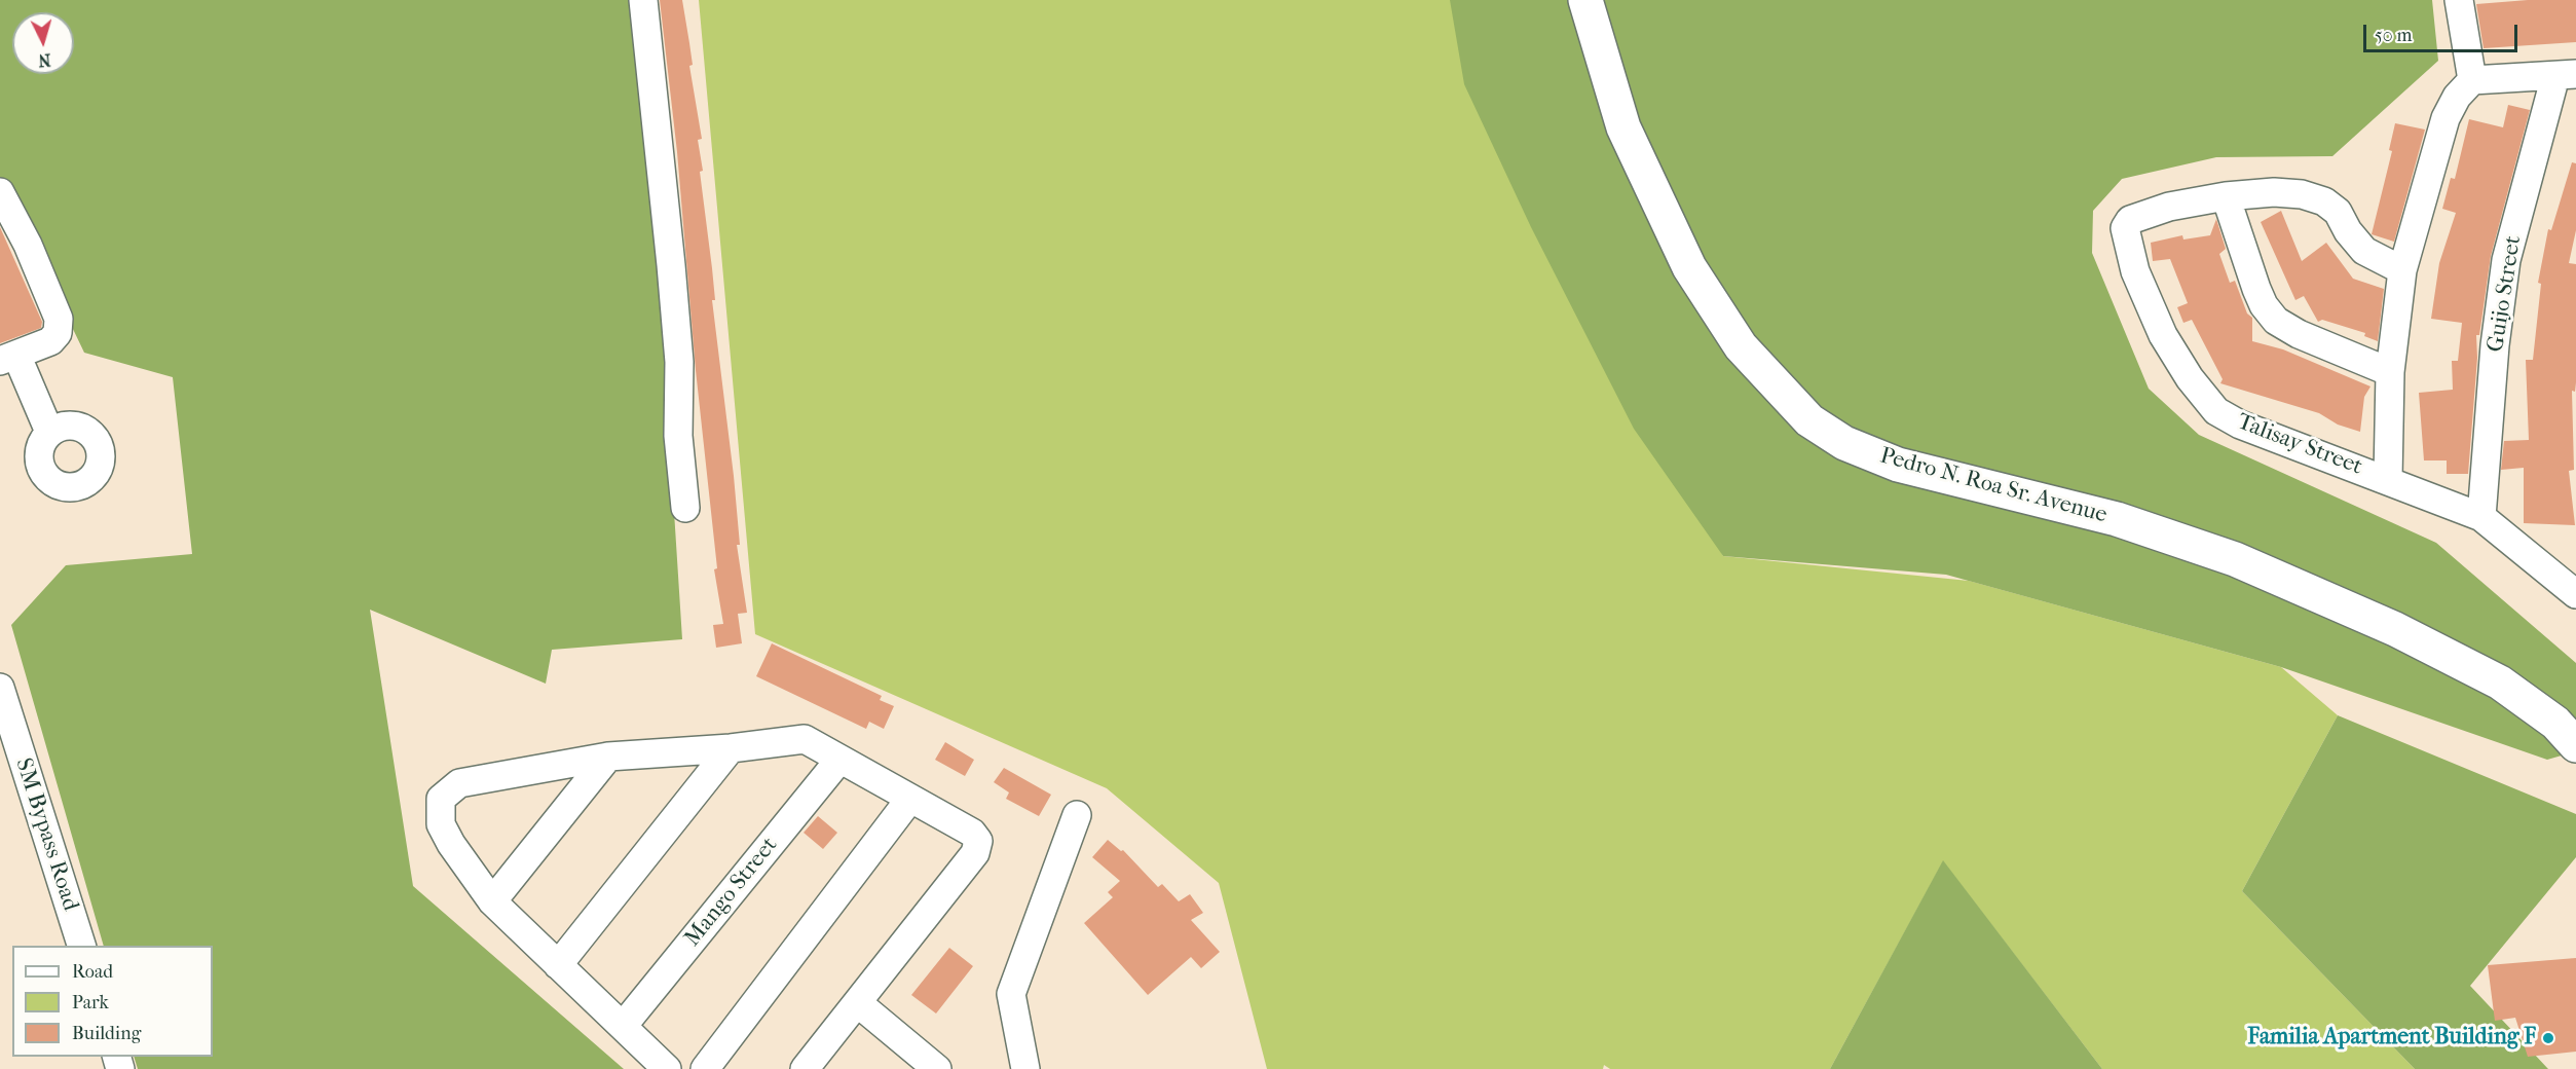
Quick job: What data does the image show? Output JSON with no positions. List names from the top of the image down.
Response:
{
  "streets": {
    "main road": ["Pedro N. Roa Sr. Avenue"],
    "street": [
      "Guijo Street",
      "Talisay Street",
      "SM Bypass Road",
      "Mango Street"
    ]
  },
  "crossings": [
    ["Guijo Street", "Talisay Street"]
  ],
  "places": ["Familia Apartment Building F"],
  "legend": ["Road", "Park", "Building"],
  "scale_bar": "50 m",
  "north": "bottom"
}
